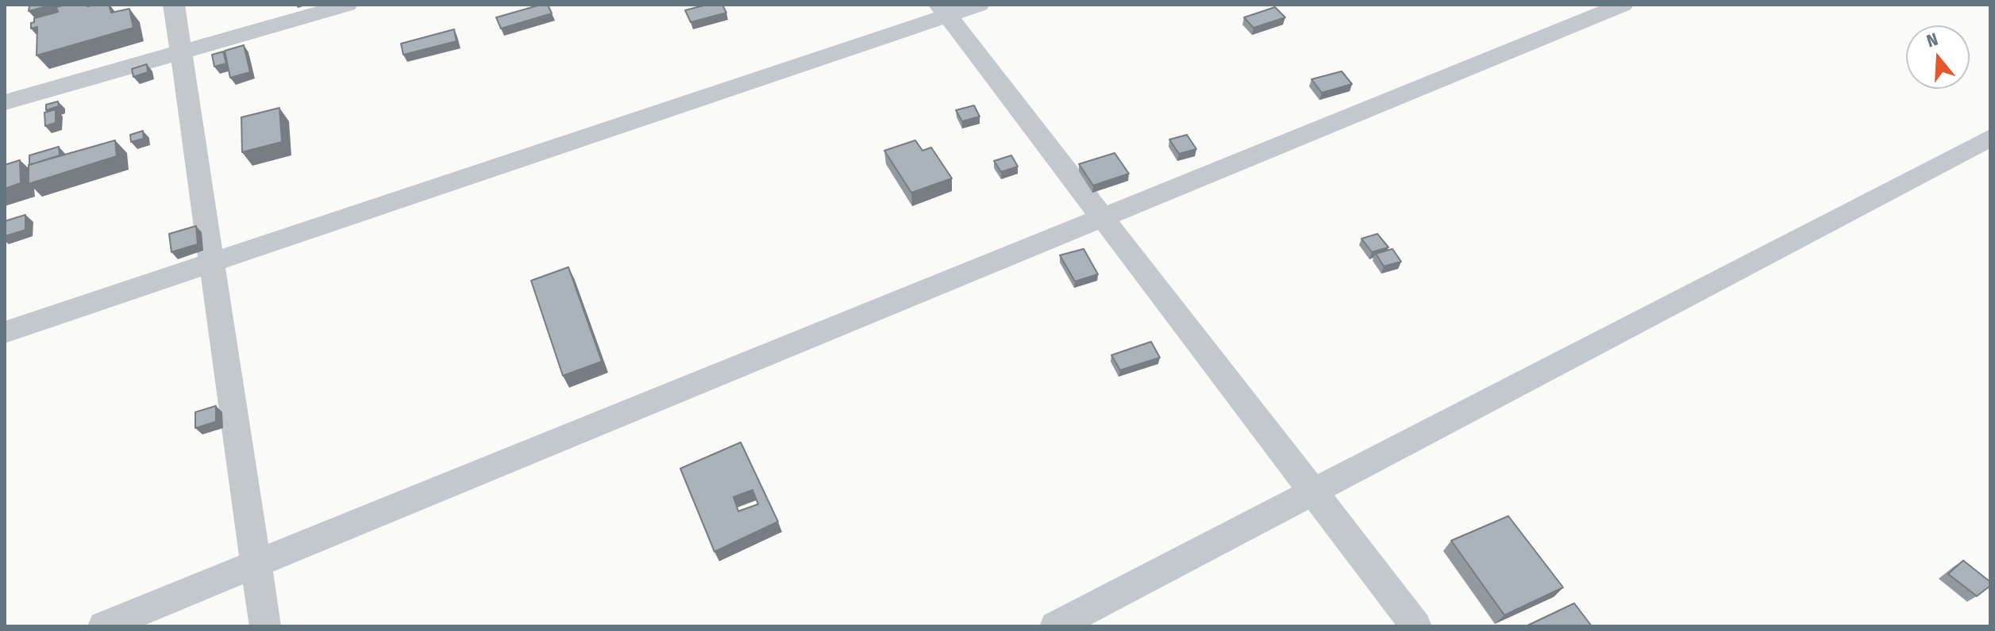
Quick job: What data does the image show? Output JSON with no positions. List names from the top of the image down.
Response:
{
  "north": "top"
}
